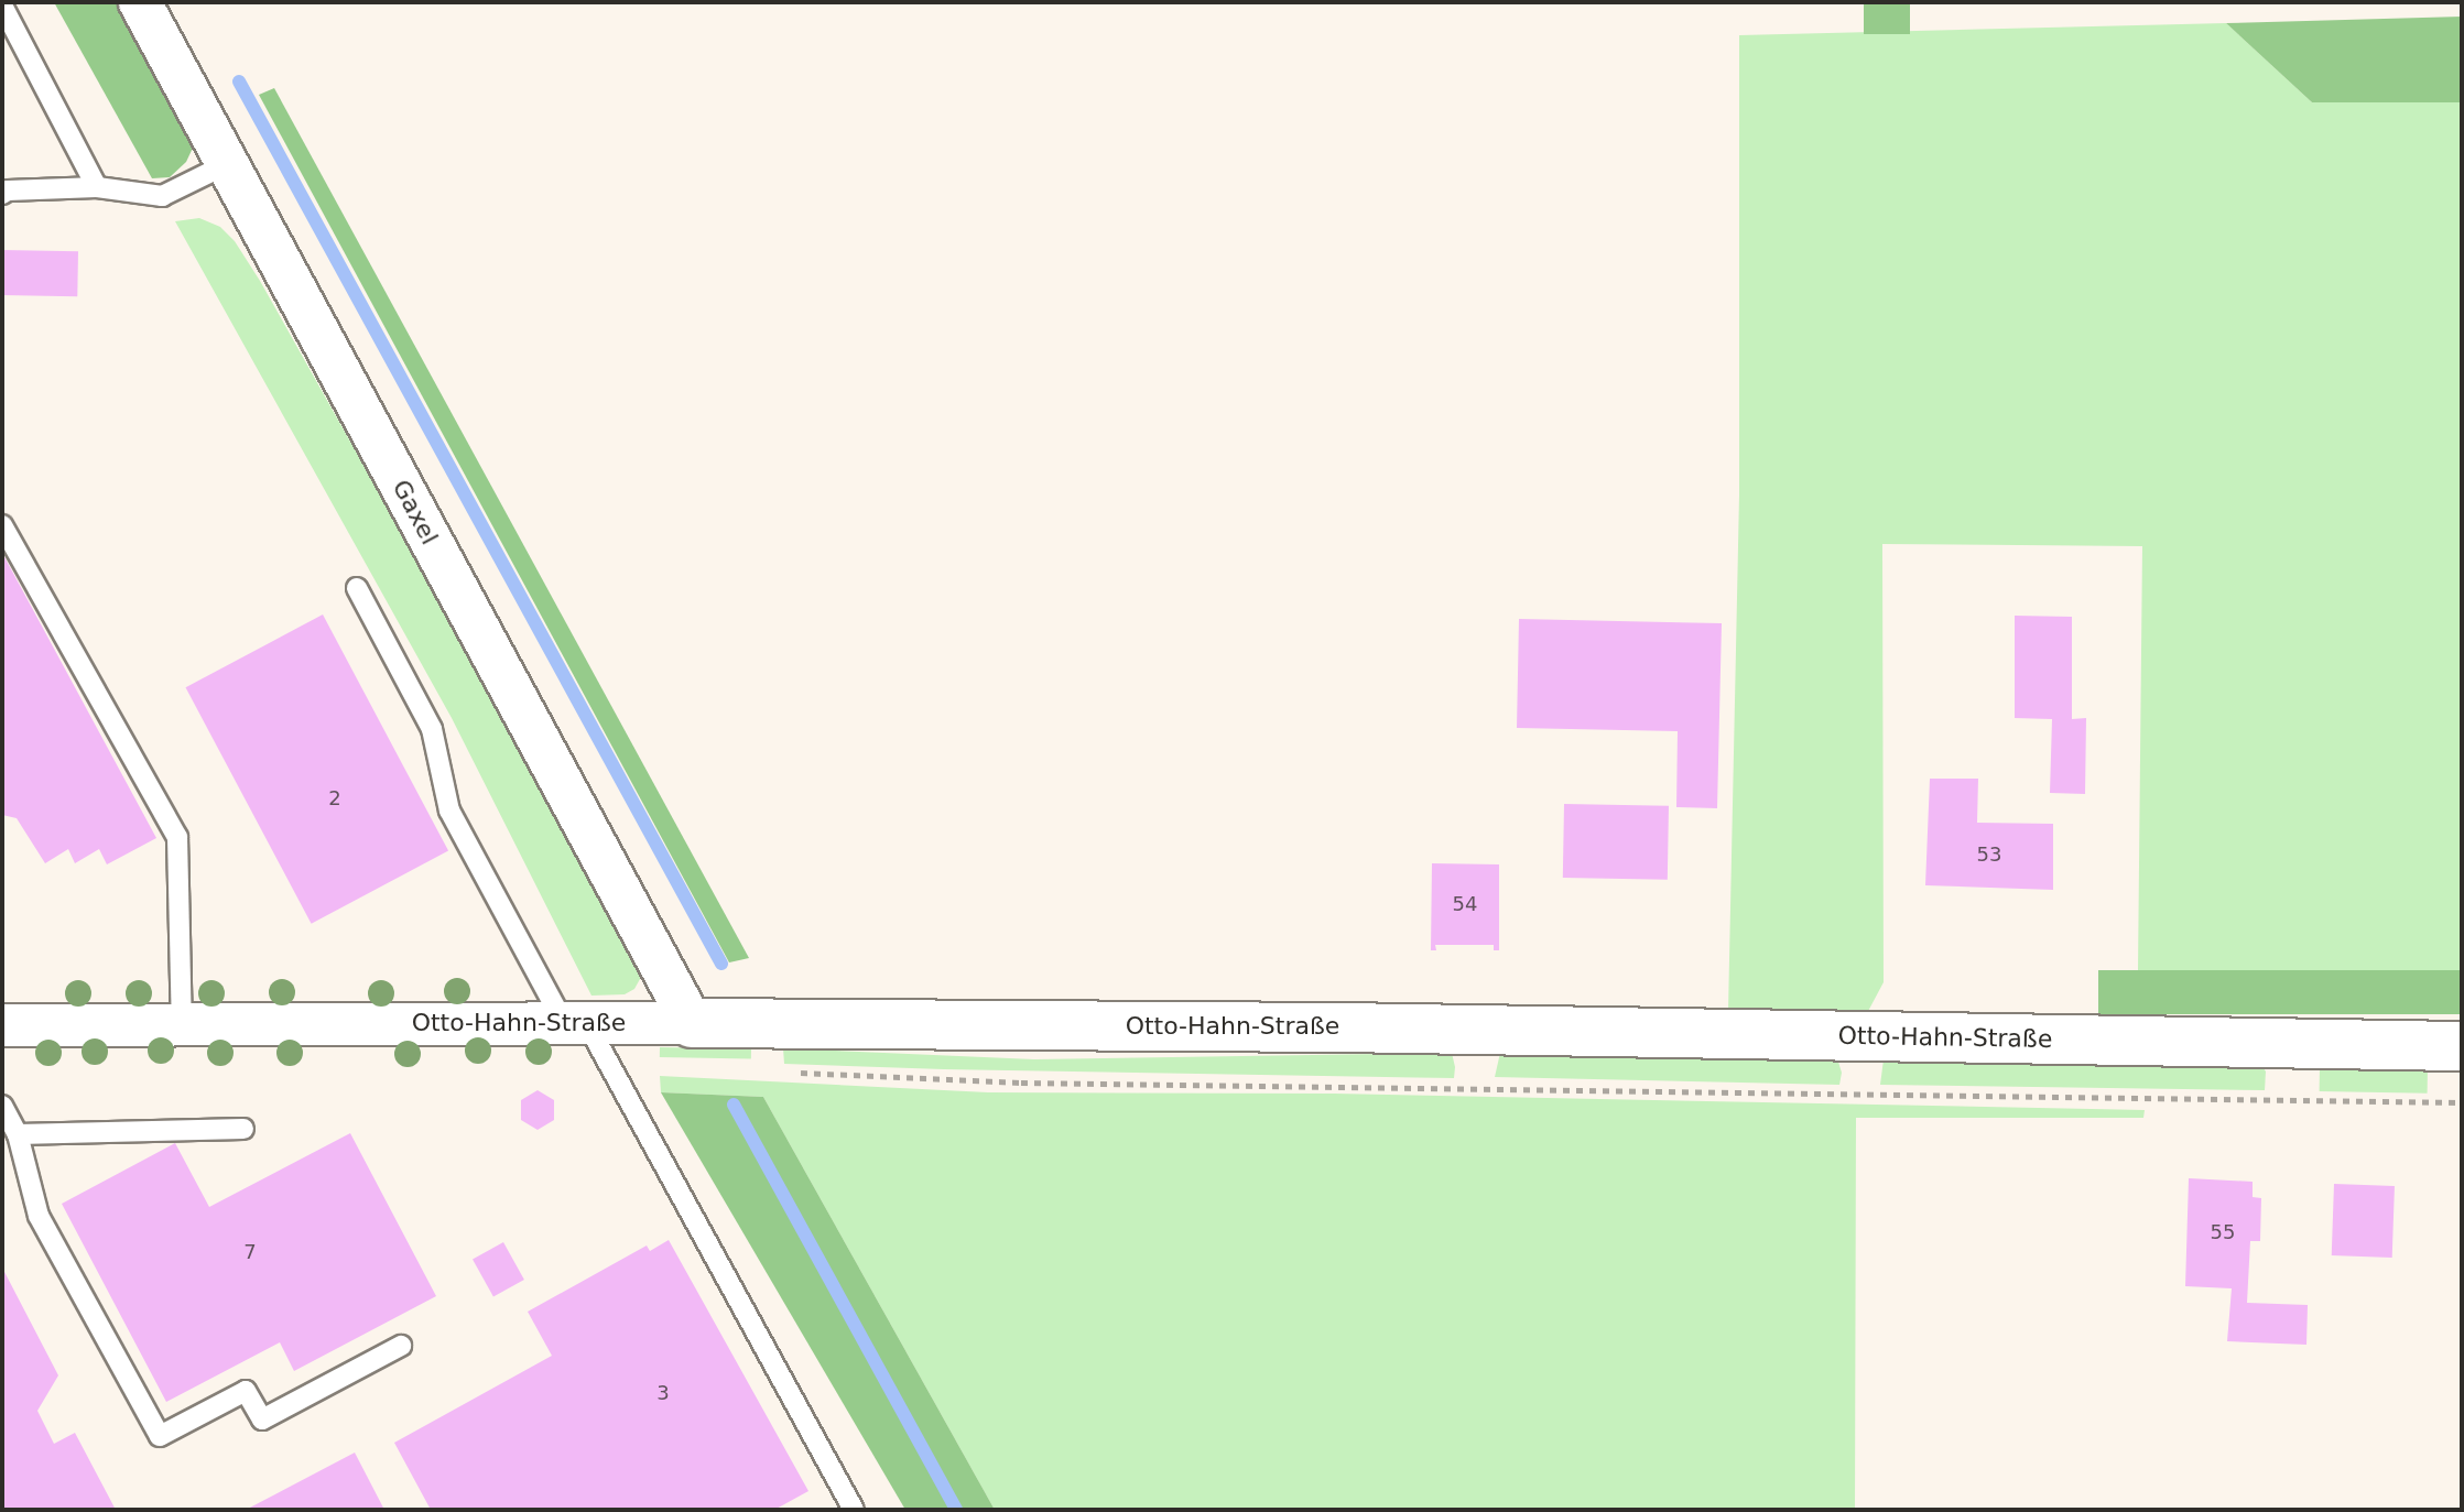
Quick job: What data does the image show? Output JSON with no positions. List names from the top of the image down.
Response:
{
  "streets": {
    "street": ["Gaxel", "Otto-Hahn-Straße"]
  },
  "crossings": [
    ["Gaxel", "Otto-Hahn-Straße"]
  ],
  "house_numbers": [
    "2",
    "53",
    "54",
    "55",
    "7",
    "3"
  ]
}
